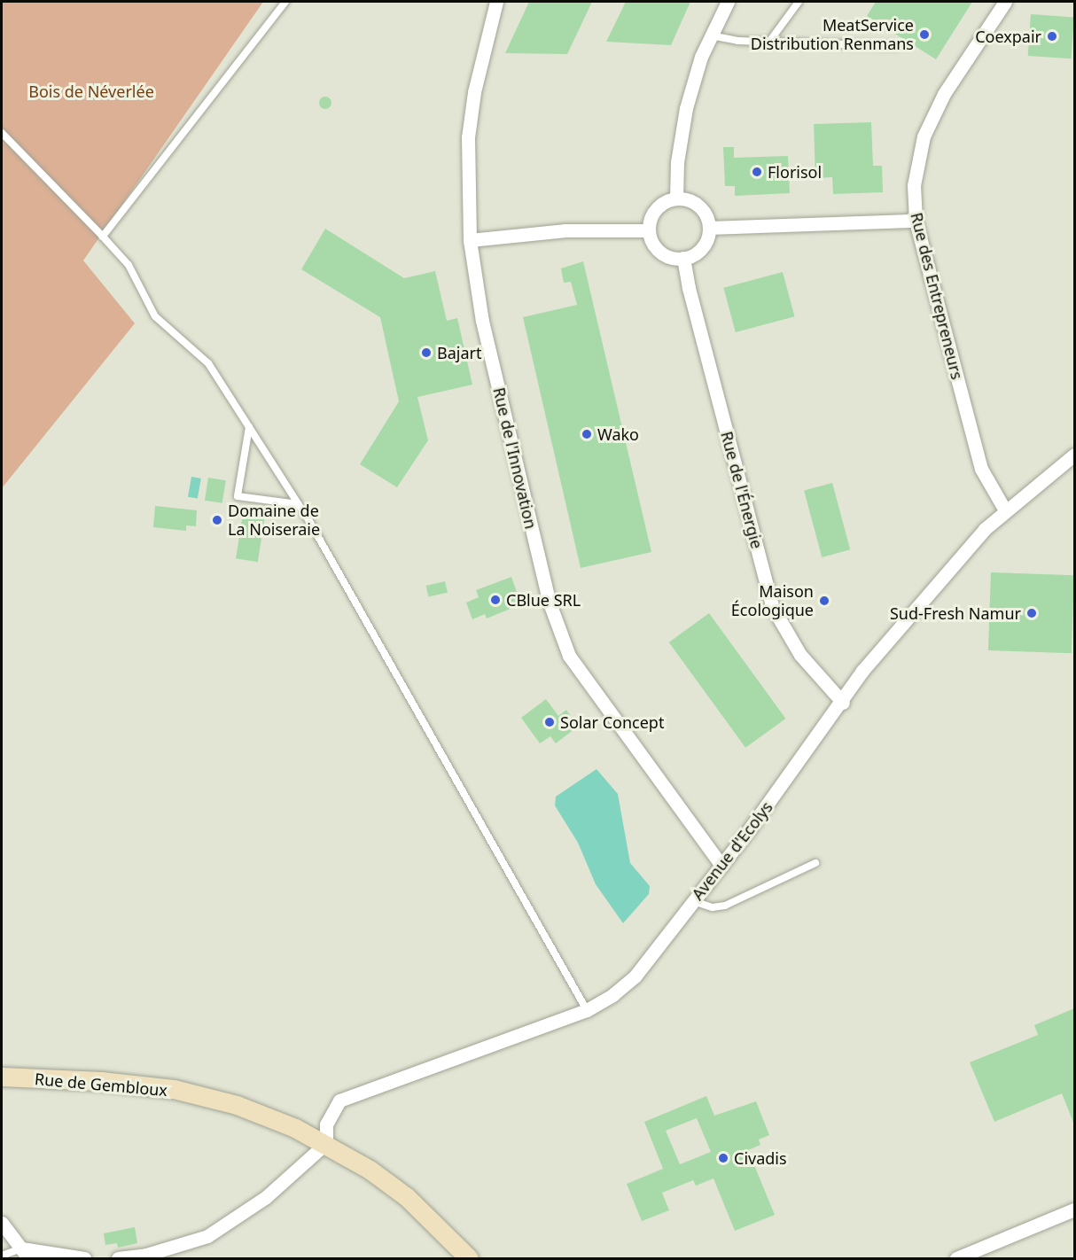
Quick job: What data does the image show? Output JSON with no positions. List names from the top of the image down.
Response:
{
  "streets": {
    "main road": ["Rue de Gembloux"],
    "street": [
      "Rue des Entrepreneurs",
      "Rue de l'Innovation",
      "Rue de l'Énergie",
      "Avenue d'Ecolys"
    ]
  },
  "crossings": [
    ["Rue des Entrepreneurs", "Avenue d'Ecolys"],
    ["Rue de l'Innovation", "Avenue d'Ecolys"],
    ["Rue de l'Énergie", "Avenue d'Ecolys"],
    ["Avenue d'Ecolys", "Rue de Gembloux"]
  ],
  "parks": ["Bois de Néverlée"],
  "places": [
    "MeatService Distribution Renmans",
    "Coexpair",
    "Florisol",
    "Bajart",
    "Wako",
    "Domaine de La Noiseraie",
    "CBlue SRL",
    "Maison Écologique",
    "Sud-Fresh Namur",
    "Solar Concept",
    "Civadis"
  ]
}
